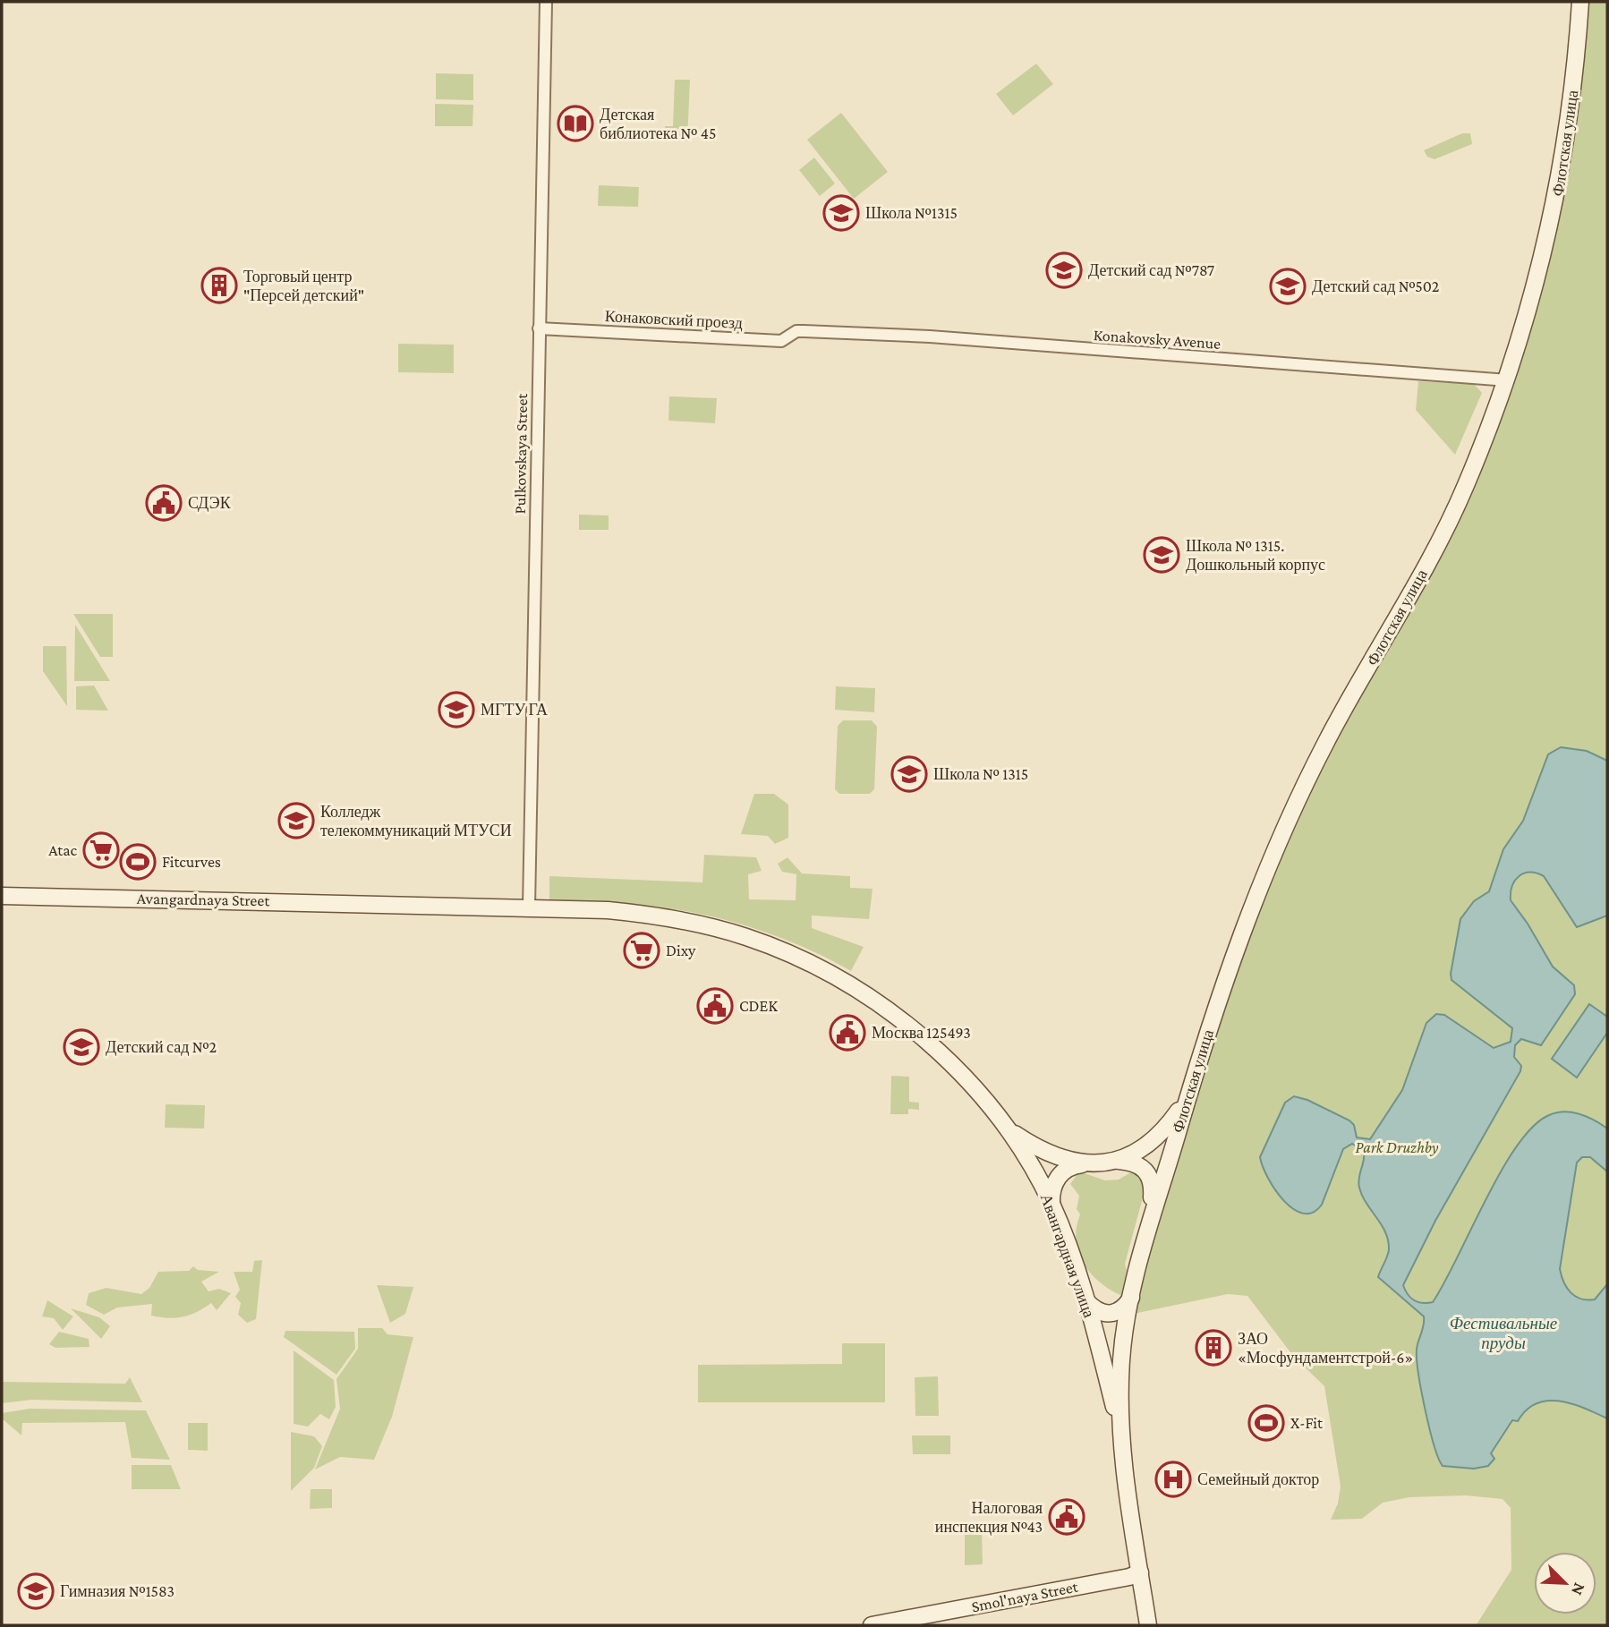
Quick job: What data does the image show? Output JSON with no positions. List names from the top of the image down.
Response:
{
  "streets": {
    "street": [
      "Флотская улица",
      "Konakovsky Avenue",
      "Pulkovskaya Street",
      "Авангардная улица",
      "Smol'naya Street"
    ]
  },
  "crossings": [
    ["Флотская улица", "Konakovsky Avenue"],
    ["Флотская улица", "Авангардная улица"],
    ["Флотская улица", "Smol'naya Street"],
    ["Konakovsky Avenue", "Pulkovskaya Street"]
  ],
  "water": ["Фестивальные пруды"],
  "parks": ["Park Druzhby"],
  "places": {
    "library": ["Детская библиотека № 45"],
    "school or university": [
      "Школа №1315",
      "Детский сад №787",
      "Детский сад №502",
      "Школа № 1315. Дошкольный корпус",
      "МГТУ ГА",
      "Школа № 1315",
      "Колледж телекоммуникаций МТУСИ",
      "Детский сад №2",
      "Гимназия №1583"
    ],
    "building": ["Торговый центр \"Персей детский\"", "ЗАО «Мосфундаментстрой-6»"],
    "public building": [
      "СДЭК",
      "CDEK",
      "Москва 125493",
      "Налоговая инспекция №43"
    ],
    "supermarket": ["Atac", "Dixy"],
    "sports": ["Fitcurves", "X-Fit"],
    "hospital": ["Семейный доктор"]
  },
  "north": "bottom right"
}
